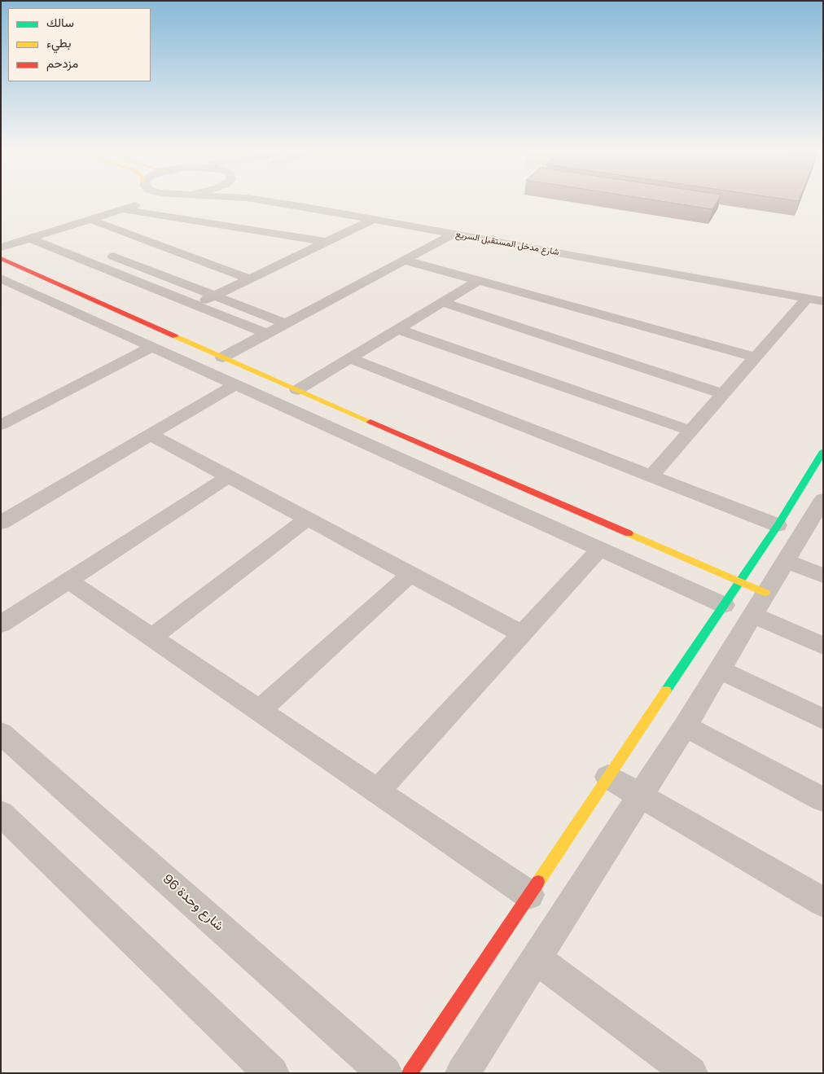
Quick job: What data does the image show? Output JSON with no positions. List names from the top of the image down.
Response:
{
  "streets": {
    "street": ["شارع مدخل المستقبل السريع", "شارع وحدة 96"]
  },
  "legend": ["سالك", "بطيء", "مزدحم"]
}
